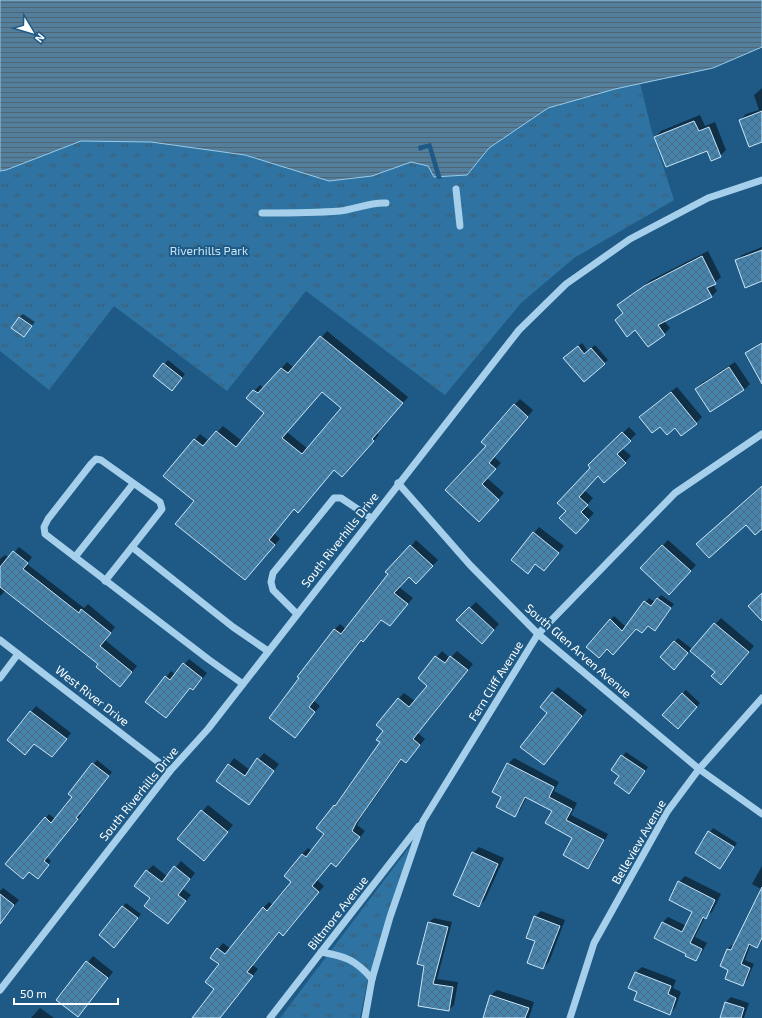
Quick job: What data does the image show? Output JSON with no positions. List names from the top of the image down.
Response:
{
  "streets": {
    "street": [
      "South Riverhills Drive",
      "South Glen Arven Avenue",
      "Fern Cliff Avenue",
      "West River Drive",
      "Belleview Avenue",
      "Biltmore Avenue"
    ]
  },
  "crossings": [
    ["South Riverhills Drive", "South Glen Arven Avenue"],
    ["South Riverhills Drive", "West River Drive"],
    ["South Glen Arven Avenue", "Fern Cliff Avenue"],
    ["South Glen Arven Avenue", "Belleview Avenue"],
    ["Fern Cliff Avenue", "Biltmore Avenue"]
  ],
  "parks": ["Riverhills Park"],
  "scale_bar": "50 m",
  "north": "bottom right"
}
